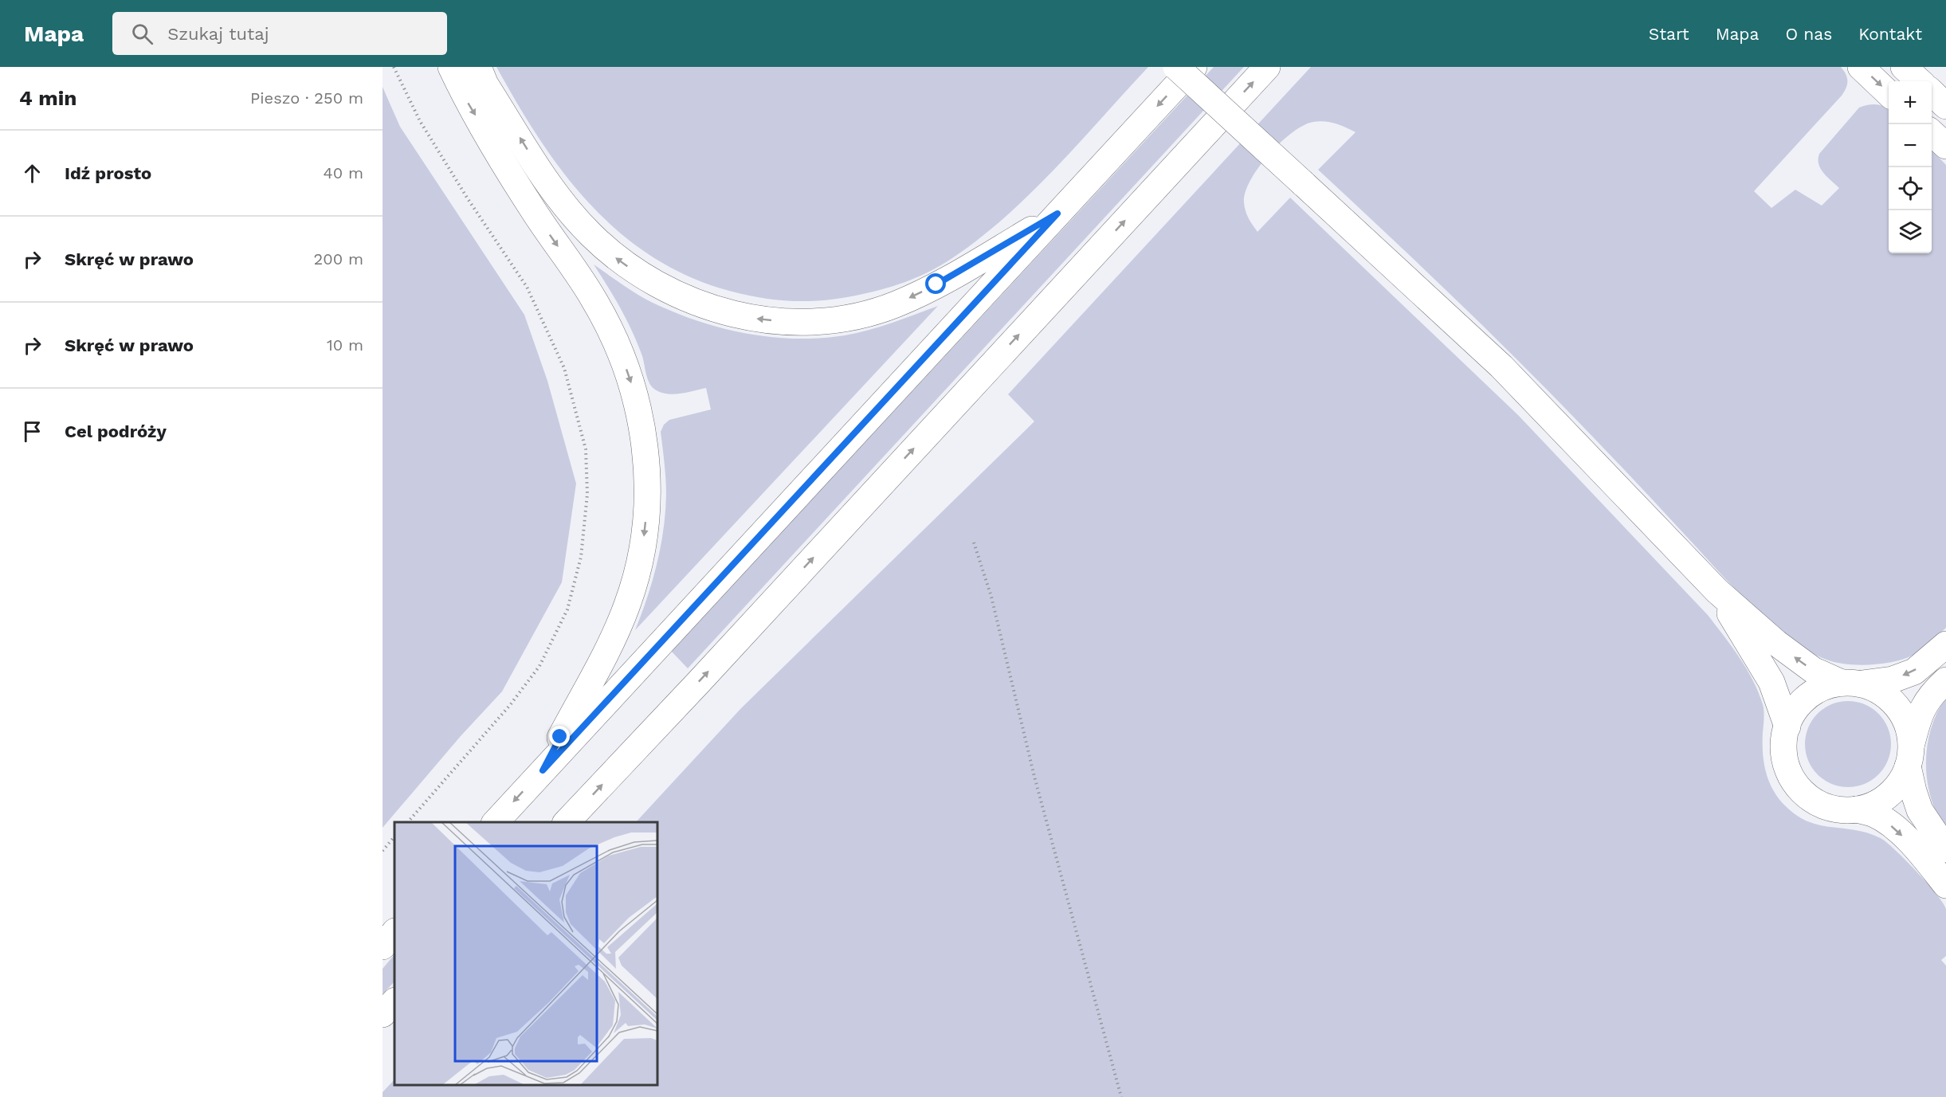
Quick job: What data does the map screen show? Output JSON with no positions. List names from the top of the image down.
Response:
{
  "page": {
    "header": "Mapa",
    "search": "Szukaj tutaj",
    "nav": [
      "Start",
      "Mapa",
      "O nas",
      "Kontakt"
    ],
    "heading": ["4 min", "Pieszo · 250 m"],
    "map_buttons": ["+", "−"],
    "list": [
      ["Idź prosto", "40 m"],
      ["Skręć w prawo", "200 m"],
      ["Skręć w prawo", "10 m"],
      "Cel podróży"
    ]
  }
}
